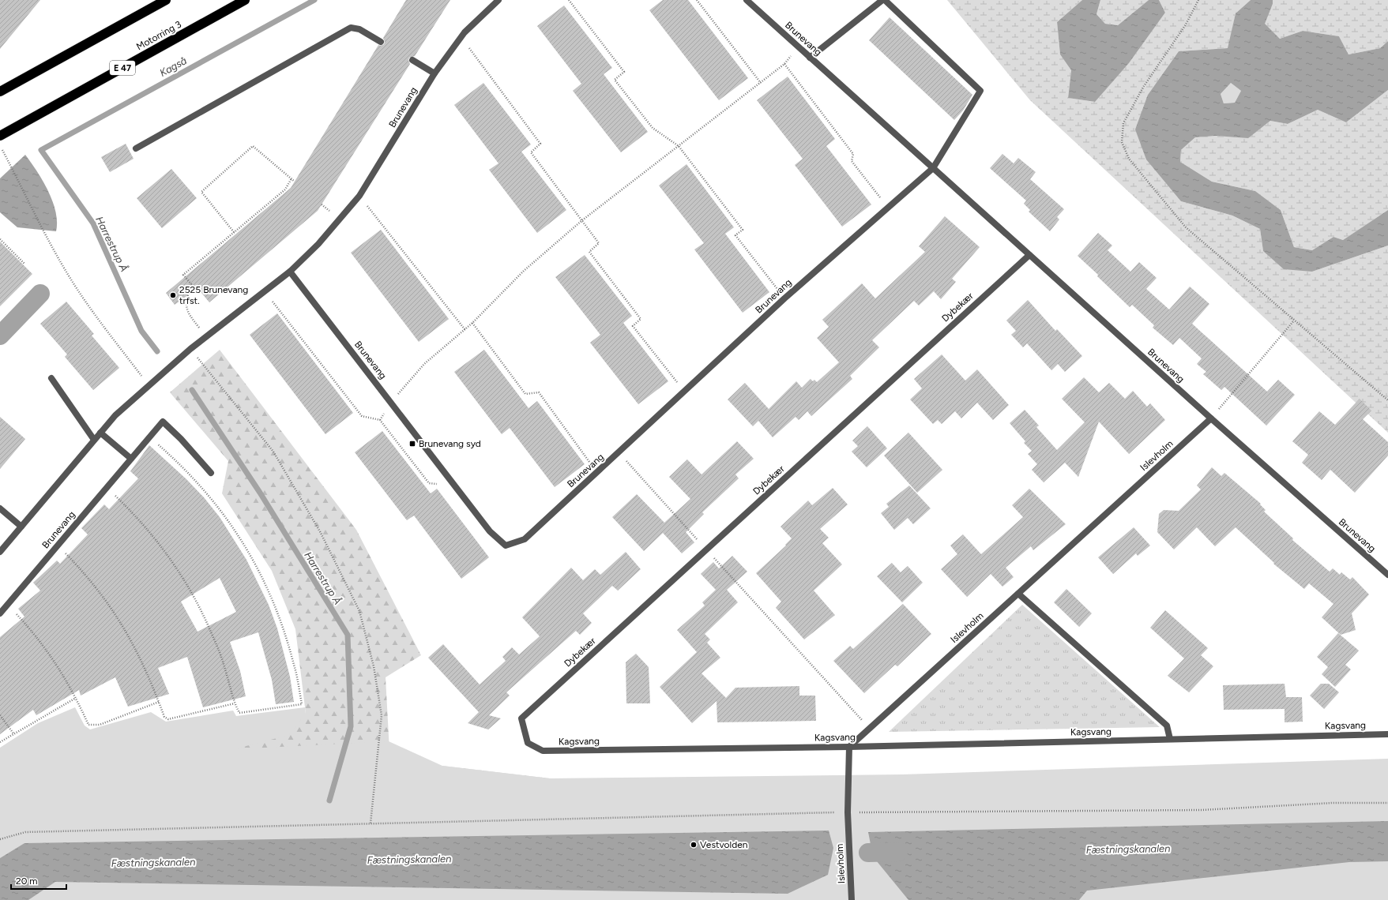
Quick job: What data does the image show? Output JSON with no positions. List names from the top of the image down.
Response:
{
  "streets": {
    "highway": ["Motorring 3", "E 47"],
    "street": [
      "Brunevang",
      "Dybekær",
      "Islevholm",
      "Kagsvang"
    ]
  },
  "crossings": [
    ["Brunevang", "Dybekær"],
    ["Brunevang", "Islevholm"],
    ["Dybekær", "Kagsvang"],
    ["Islevholm", "Kagsvang"]
  ],
  "water": ["Kagså", "Harrestrup Å", "Fæstningskanalen"],
  "places": {
    "other": ["2525 Brunevang trfst.", "Vestvolden"],
    "transit": ["Brunevang syd"]
  },
  "scale_bar": "20 m"
}
